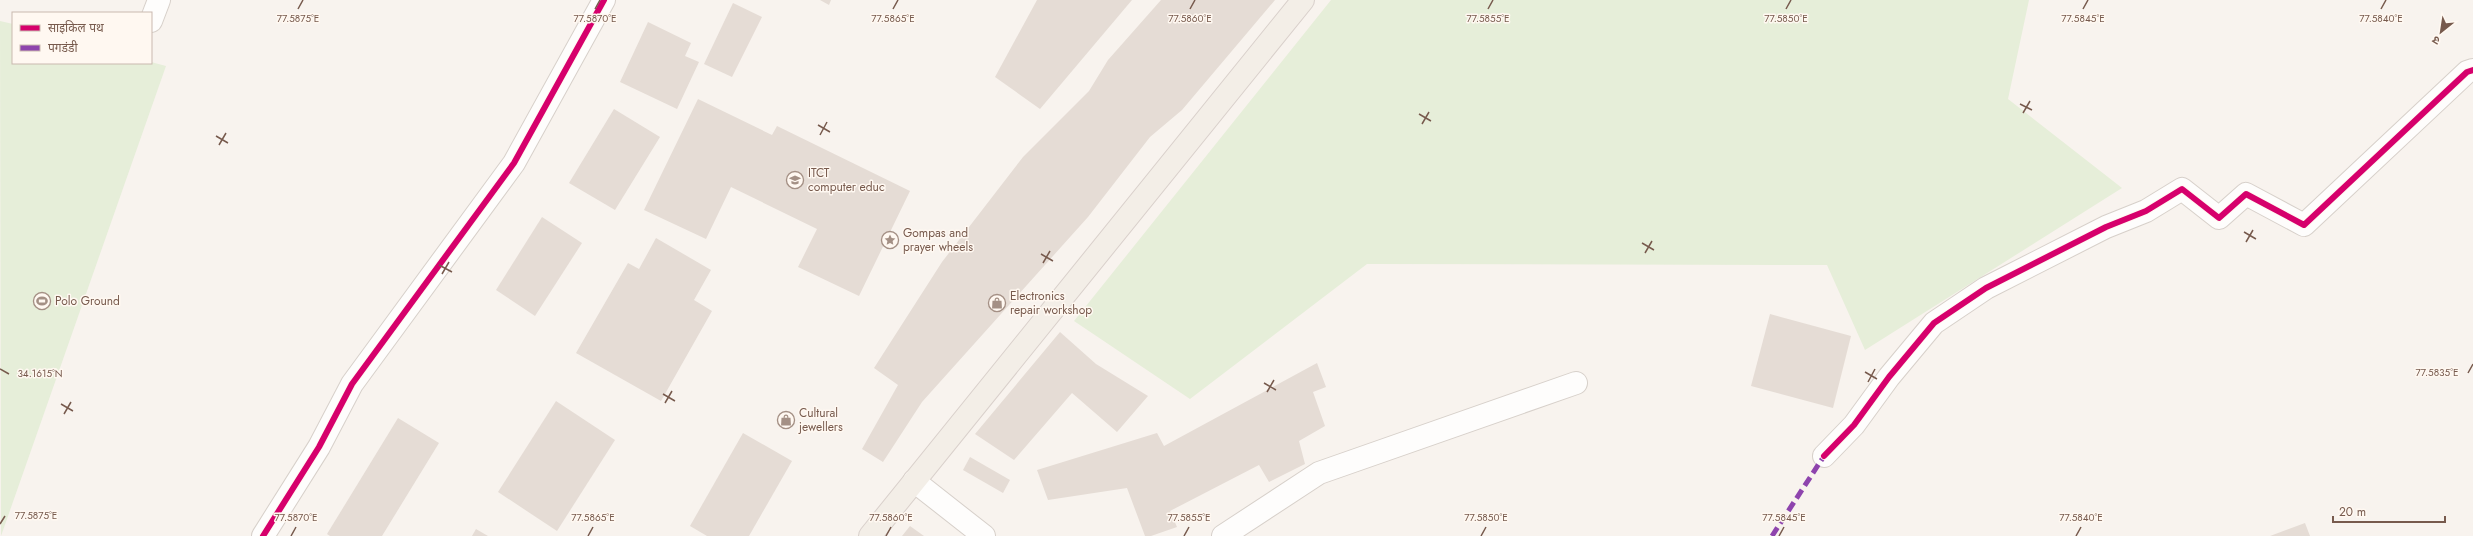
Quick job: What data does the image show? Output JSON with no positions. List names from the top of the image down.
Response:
{
  "places": {
    "school or university": ["ITCT computer educ"],
    "place": ["Gompas and prayer wheels"],
    "sports": ["Polo Ground"],
    "shop": ["Electronics repair workshop", "Cultural jewellers"]
  },
  "legend": ["साइकिल पथ", "पगडंडी"],
  "scale_bar": "20 m",
  "north": "bottom left",
  "coordinates": [
    "77.5840°E",
    "77.5870°E",
    "77.5865°E",
    "77.5860°E",
    "77.5855°E",
    "77.5845°E",
    "77.5875°E",
    "77.5850°E",
    "77.5835°E",
    "34.1615°N"
  ]
}
